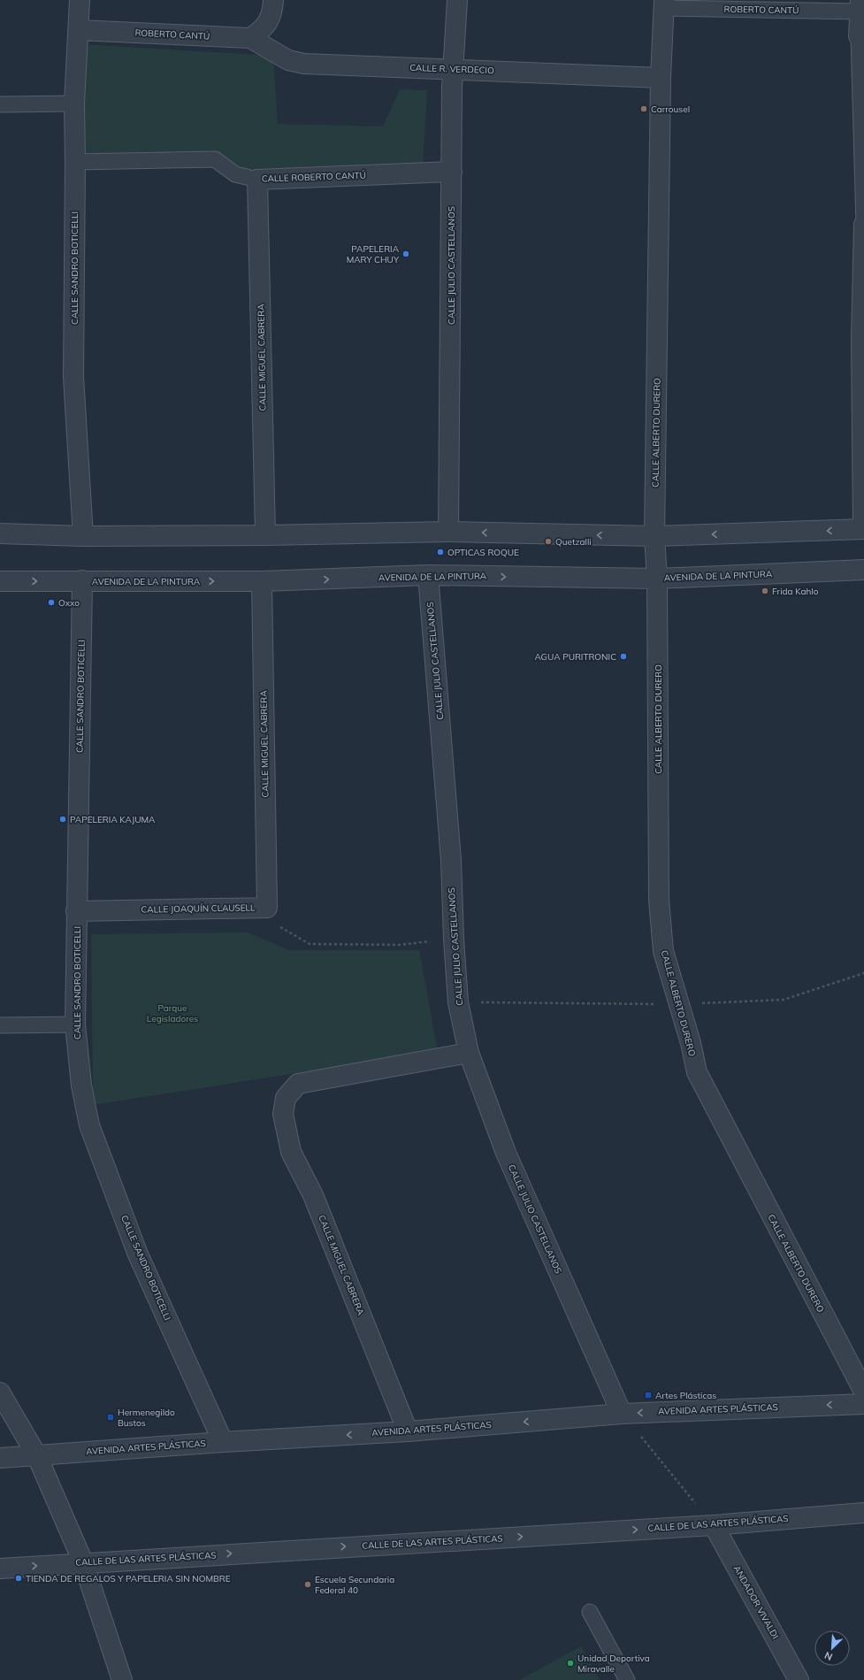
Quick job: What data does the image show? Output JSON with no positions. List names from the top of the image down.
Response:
{
  "streets": {
    "street": [
      "ROBERTO CANTÚ",
      "CALLE R. VERDECIO",
      "CALLE ROBERTO CANTÚ",
      "CALLE JULIO CASTELLANOS",
      "CALLE SANDRO BOTICELLI",
      "CALLE MIGUEL CABRERA",
      "CALLE ALBERTO DURERO",
      "AVENIDA DE LA PINTURA",
      "CALLE JOAQUÍN CLAUSELL",
      "AVENIDA ARTES PLÁSTICAS",
      "CALLE DE LAS ARTES PLÁSTICAS",
      "ANDADOR VIVALDI"
    ]
  },
  "crossings": [
    ["ROBERTO CANTÚ", "CALLE R. VERDECIO"],
    ["ROBERTO CANTÚ", "CALLE SANDRO BOTICELLI"],
    ["ROBERTO CANTÚ", "CALLE ALBERTO DURERO"],
    ["CALLE R. VERDECIO", "CALLE JULIO CASTELLANOS"],
    ["CALLE R. VERDECIO", "CALLE ALBERTO DURERO"],
    ["CALLE ROBERTO CANTÚ", "CALLE JULIO CASTELLANOS"],
    ["CALLE ROBERTO CANTÚ", "CALLE SANDRO BOTICELLI"],
    ["CALLE ROBERTO CANTÚ", "CALLE MIGUEL CABRERA"],
    ["CALLE JULIO CASTELLANOS", "CALLE MIGUEL CABRERA"],
    ["CALLE JULIO CASTELLANOS", "AVENIDA DE LA PINTURA"],
    ["CALLE JULIO CASTELLANOS", "CALLE JOAQUÍN CLAUSELL"],
    ["CALLE JULIO CASTELLANOS", "AVENIDA ARTES PLÁSTICAS"],
    ["CALLE SANDRO BOTICELLI", "AVENIDA DE LA PINTURA"],
    ["CALLE SANDRO BOTICELLI", "CALLE JOAQUÍN CLAUSELL"],
    ["CALLE SANDRO BOTICELLI", "AVENIDA ARTES PLÁSTICAS"],
    ["CALLE MIGUEL CABRERA", "AVENIDA DE LA PINTURA"],
    ["CALLE MIGUEL CABRERA", "CALLE JOAQUÍN CLAUSELL"],
    ["CALLE MIGUEL CABRERA", "AVENIDA ARTES PLÁSTICAS"],
    ["CALLE ALBERTO DURERO", "AVENIDA DE LA PINTURA"],
    ["CALLE DE LAS ARTES PLÁSTICAS", "ANDADOR VIVALDI"]
  ],
  "one_way": ["AVENIDA ARTES PLÁSTICAS", "CALLE DE LAS ARTES PLÁSTICAS"],
  "parks": ["Parque Legisladores"],
  "places": {
    "other": [
      "Carrousel",
      "PAPELERIA MARY CHUY",
      "Quetzalli",
      "OPTICAS ROQUE",
      "Frida Kahlo",
      "Oxxo",
      "AGUA PURITRONIC",
      "PAPELERIA KAJUMA",
      "TIENDA DE REGALOS Y PAPELERIA SIN NOMBRE",
      "Escuela Secundaria Federal 40",
      "Unidad Deportiva Miravalle"
    ],
    "transit": ["Artes Plásticas", "Hermenegildo Bustos"]
  },
  "north": "bottom left"
}
